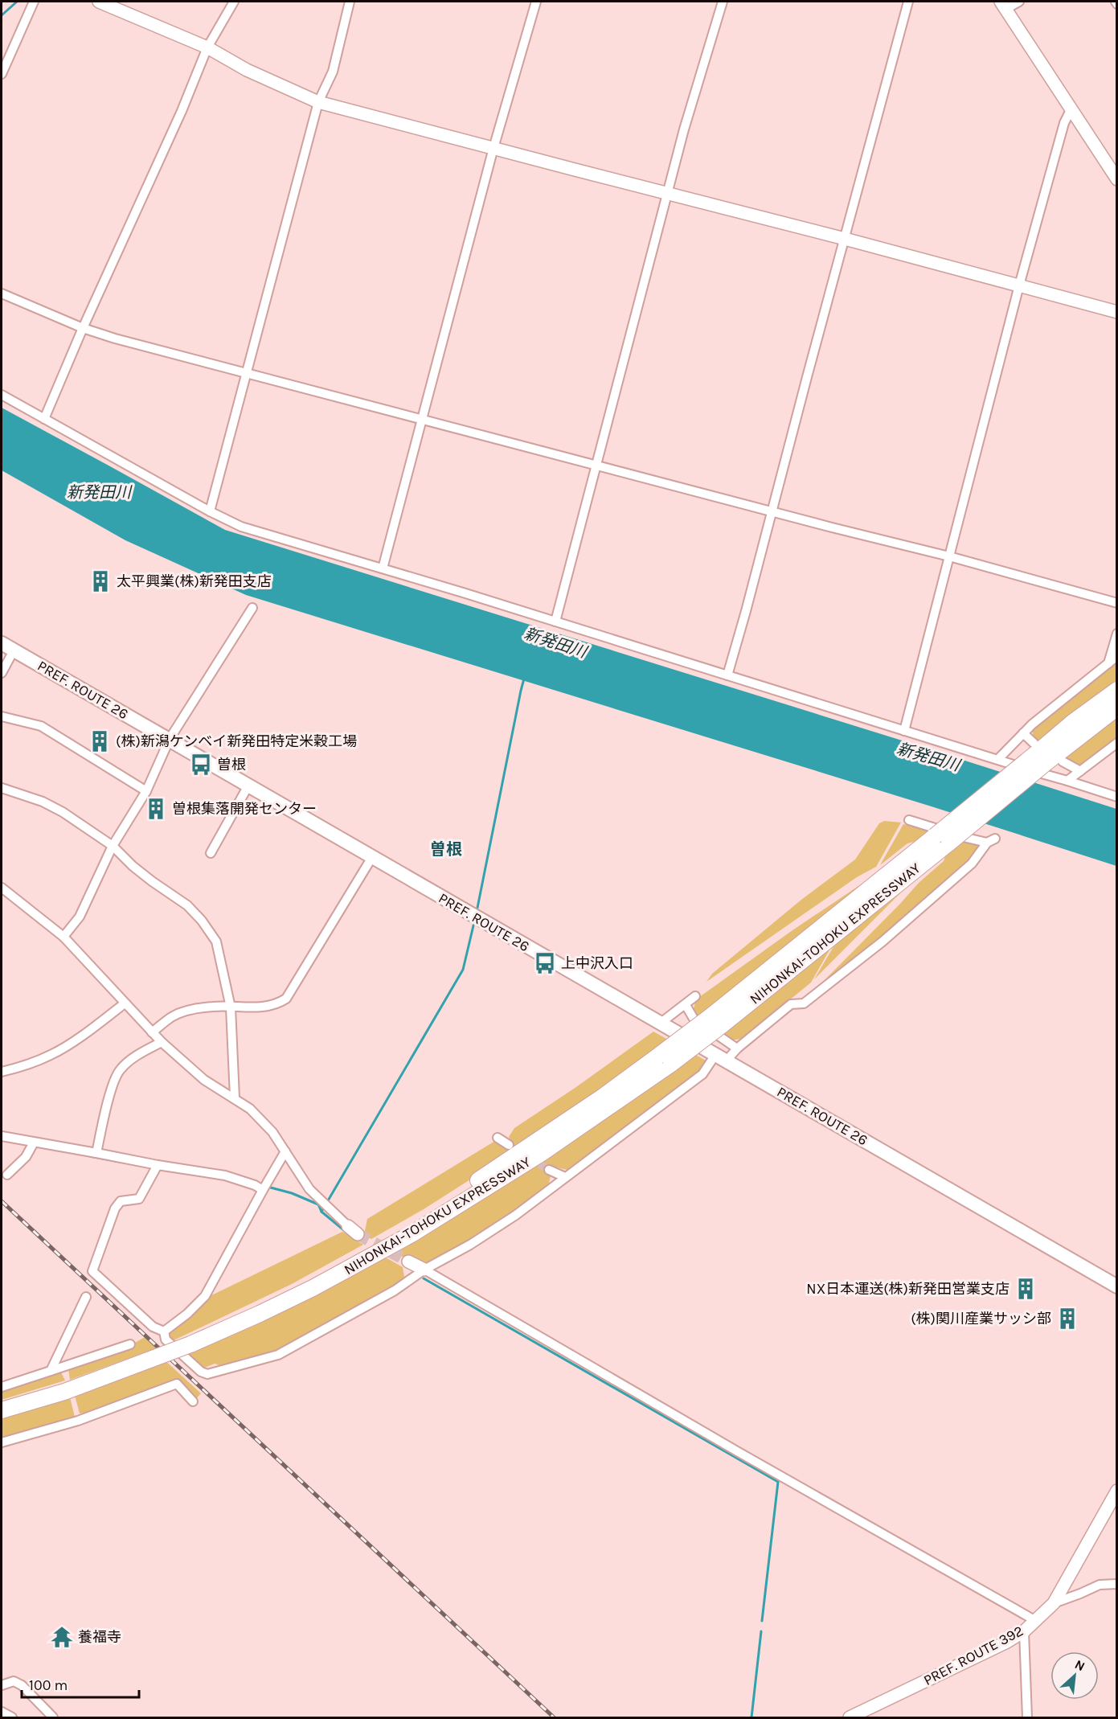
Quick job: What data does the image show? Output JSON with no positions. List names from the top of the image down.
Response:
{
  "streets": {
    "highway": ["NIHONKAI-TOHOKU EXPRESSWAY"],
    "main road": ["PREF. ROUTE 26"],
    "street": ["PREF. ROUTE 392"]
  },
  "districts": ["曽根"],
  "water": ["新発田川"],
  "places": {
    "building": [
      "太平興業(株)新発田支店",
      "(株)新潟ケンベイ新発田特定米穀工場",
      "曽根集落開発センター",
      "NX日本運送(株)新発田営業支店",
      "(株)関川産業サッシ部"
    ],
    "bus stop": ["曽根", "上中沢入口"],
    "temple": ["養福寺"]
  },
  "scale_bar": "100 m",
  "north": "top right"
}
